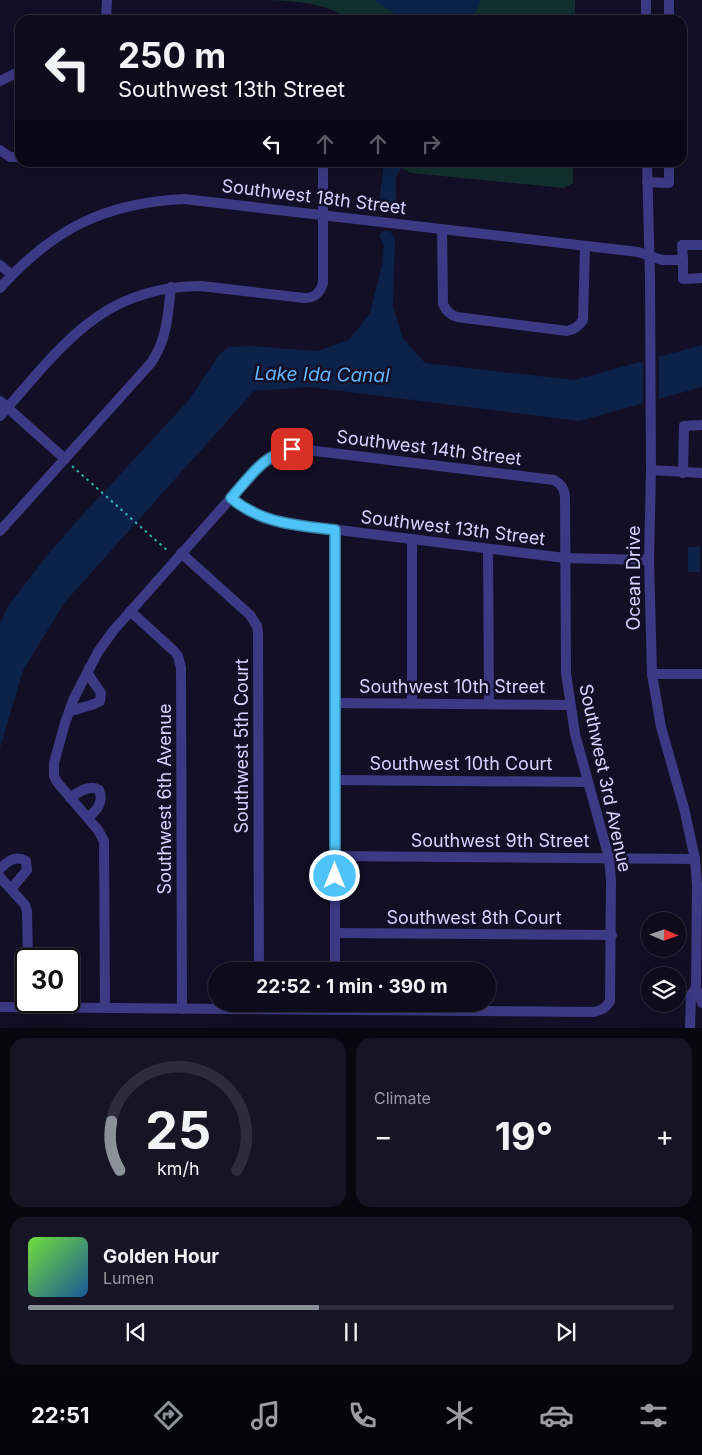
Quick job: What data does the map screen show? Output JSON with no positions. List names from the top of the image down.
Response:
{
  "streets": {
    "street": [
      "Southwest 18th Street",
      "Southwest 14th Street",
      "Southwest 13th Street",
      "Ocean Drive",
      "Southwest 10th Street",
      "Southwest 5th Court",
      "Southwest 10th Court",
      "Southwest 3rd Avenue",
      "Southwest 6th Avenue",
      "Southwest 9th Street",
      "Southwest 8th Court"
    ]
  },
  "crossings": [
    ["Southwest 18th Street", "Ocean Drive"],
    ["Southwest 14th Street", "Southwest 13th Street"],
    ["Southwest 14th Street", "Southwest 5th Court"],
    ["Southwest 14th Street", "Southwest 3rd Avenue"],
    ["Southwest 14th Street", "Southwest 6th Avenue"],
    ["Southwest 13th Street", "Ocean Drive"],
    ["Southwest 13th Street", "Southwest 3rd Avenue"],
    ["Ocean Drive", "Southwest 9th Street"],
    ["Southwest 10th Street", "Southwest 3rd Avenue"],
    ["Southwest 10th Court", "Southwest 3rd Avenue"],
    ["Southwest 3rd Avenue", "Southwest 9th Street"],
    ["Southwest 3rd Avenue", "Southwest 8th Court"]
  ],
  "water": ["Lake Ida Canal"],
  "north": "right",
  "page": {
    "turn": ["250 m", "Southwest 13th Street"],
    "limit": "30",
    "trip": "22:52 · 1 min · 390 m",
    "tile": "Climate",
    "heat": ["−", "19°", "+"],
    "song": ["Golden Hour", "Lumen"],
    "tabs": "22:51",
    "gauge": ["25", "km/h"]
  }
}
